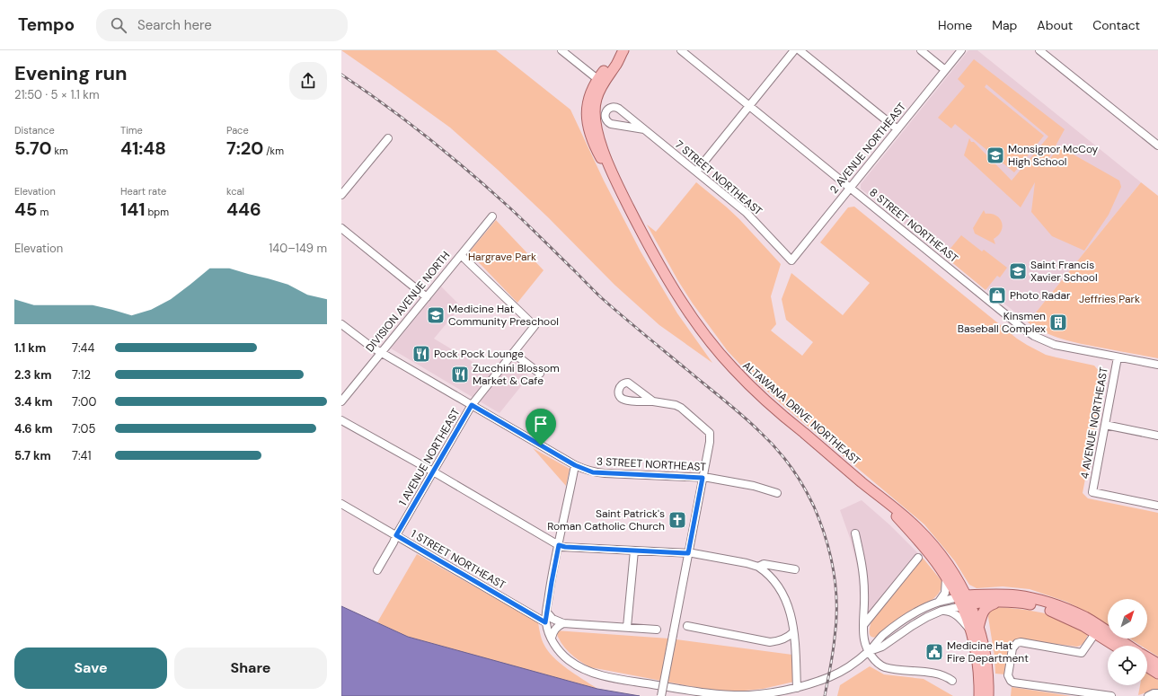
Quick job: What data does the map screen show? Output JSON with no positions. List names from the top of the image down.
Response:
{
  "streets": {
    "main road": ["ALTAWANA DRIVE NORTHEAST"],
    "street": [
      "2 AVENUE NORTHEAST",
      "7 STREET NORTHEAST",
      "8 STREET NORTHEAST",
      "DIVISION AVENUE NORTH",
      "4 AVENUE NORTHEAST",
      "1 AVENUE NORTHEAST",
      "3 STREET NORTHEAST",
      "1 STREET NORTHEAST"
    ]
  },
  "crossings": [
    ["2 AVENUE NORTHEAST", "7 STREET NORTHEAST"],
    ["2 AVENUE NORTHEAST", "8 STREET NORTHEAST"],
    ["8 STREET NORTHEAST", "4 AVENUE NORTHEAST"],
    ["DIVISION AVENUE NORTH", "1 AVENUE NORTHEAST"],
    ["DIVISION AVENUE NORTH", "3 STREET NORTHEAST"],
    ["1 AVENUE NORTHEAST", "3 STREET NORTHEAST"],
    ["1 AVENUE NORTHEAST", "1 STREET NORTHEAST"]
  ],
  "parks": ["Hargrave Park", "Jeffries Park"],
  "places": {
    "school or university": ["Monsignor McCoy High School", "Saint Francis Xavier School", "Medicine Hat Community Preschool"],
    "shop": ["Photo Radar"],
    "building": ["Kinsmen Baseball Complex"],
    "restaurant": ["Pock Pock Lounge", "Zucchini Blossom Market & Cafe"],
    "church": ["Saint Patrick's Roman Catholic Church"],
    "public building": ["Medicine Hat Fire Department"]
  },
  "north": "top right",
  "page": {
    "header": "Tempo",
    "search": "Search here",
    "nav": [
      "Home",
      "Map",
      "About",
      "Contact"
    ],
    "heading": ["Evening run", "21:50 · 5 × 1.1 km"],
    "stats": [
      ["Distance", "5.70 km"],
      ["Time", "41:48"],
      ["Pace", "7:20 /km"],
      ["Elevation", "45 m"],
      ["Heart rate", "141 bpm"],
      ["kcal", "446"]
    ],
    "chart": ["Elevation", "140–149 m"],
    "list": [
      {
        "name": "1.1 km",
        "note": "7:44"
      },
      {
        "name": "2.3 km",
        "note": "7:12"
      },
      {
        "name": "3.4 km",
        "note": "7:00"
      },
      {
        "name": "4.6 km",
        "note": "7:05"
      },
      {
        "name": "5.7 km",
        "note": "7:41"
      }
    ],
    "buttons": ["Save", "Share"]
  }
}
